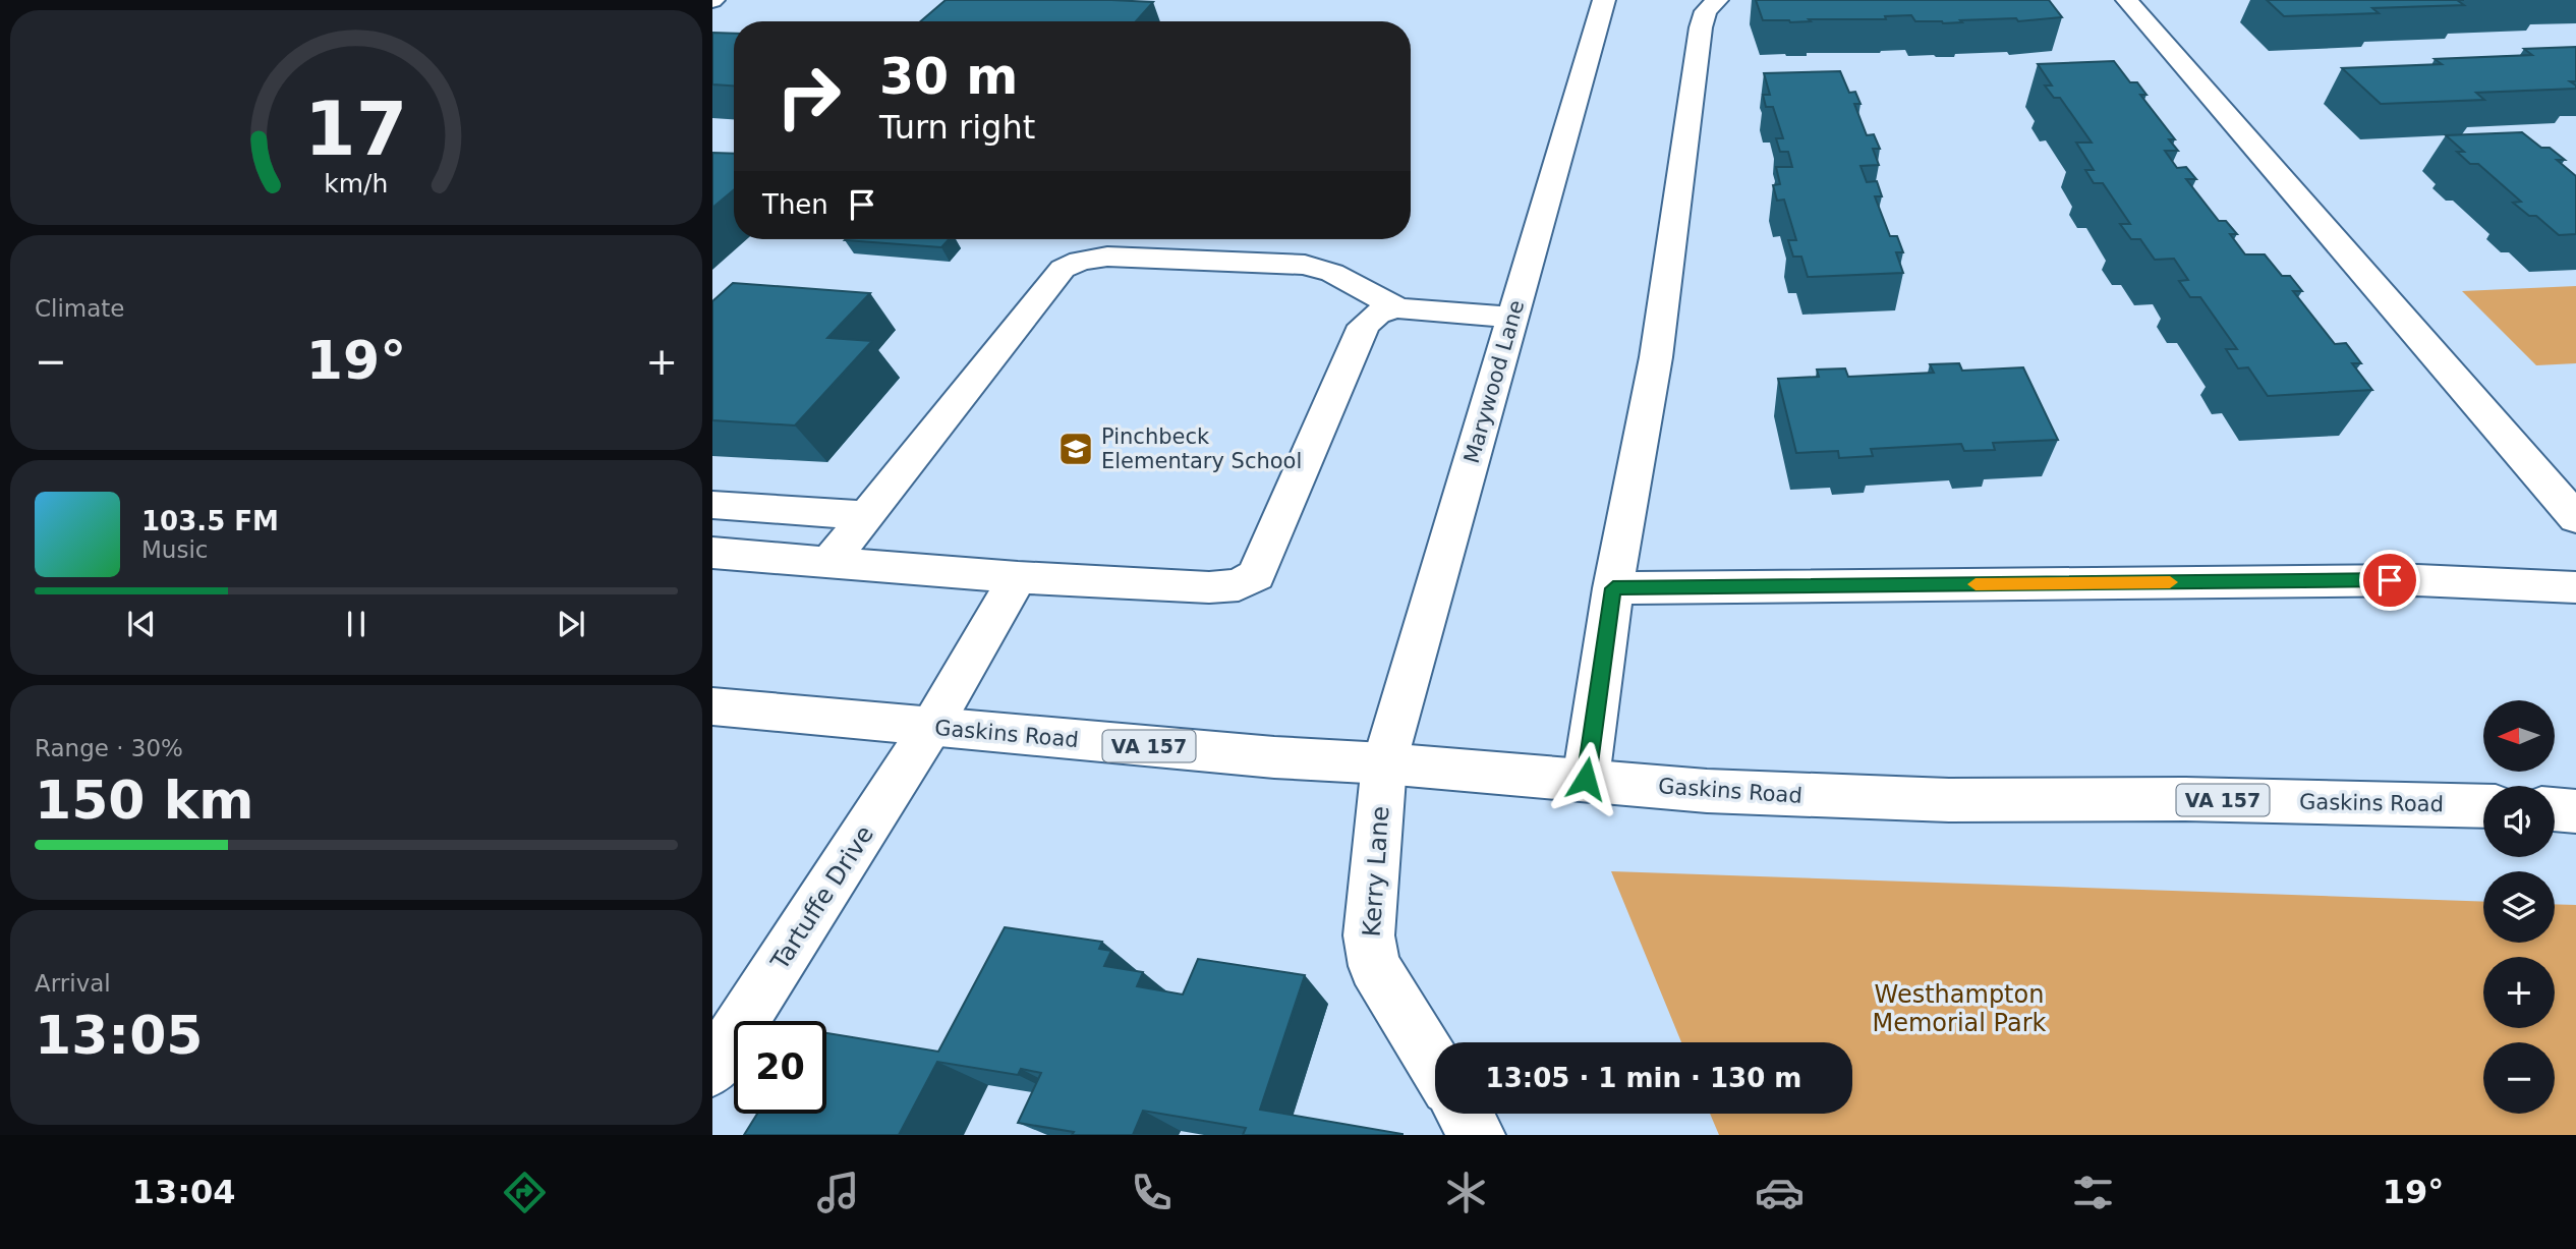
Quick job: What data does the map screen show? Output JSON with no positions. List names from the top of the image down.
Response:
{
  "streets": {
    "street": [
      "Marywood Lane",
      "Gaskins Road",
      "VA 157",
      "Kerry Lane",
      "Tartuffe Drive"
    ]
  },
  "crossings": [
    ["Marywood Lane", "Gaskins Road"],
    ["Marywood Lane", "Kerry Lane"],
    ["Gaskins Road", "Kerry Lane"],
    ["Gaskins Road", "Tartuffe Drive"]
  ],
  "parks": ["Westhampton Memorial Park"],
  "places": {
    "school or university": ["Pinchbeck Elementary School"]
  },
  "north": "left",
  "page": {
    "turn": ["30 m", "Turn right"],
    "then": "Then",
    "tile": [
      "Climate",
      ["Range · 30%", "150 km"],
      ["Arrival", "13:05"]
    ],
    "heat": ["−", "19°", "+"],
    "song": ["103.5 FM", "Music"],
    "map_buttons": ["+", "−"],
    "limit": "20",
    "trip": "13:05 · 1 min · 130 m",
    "tabs": ["13:04", "19°"],
    "gauge": ["17", "km/h"]
  }
}
